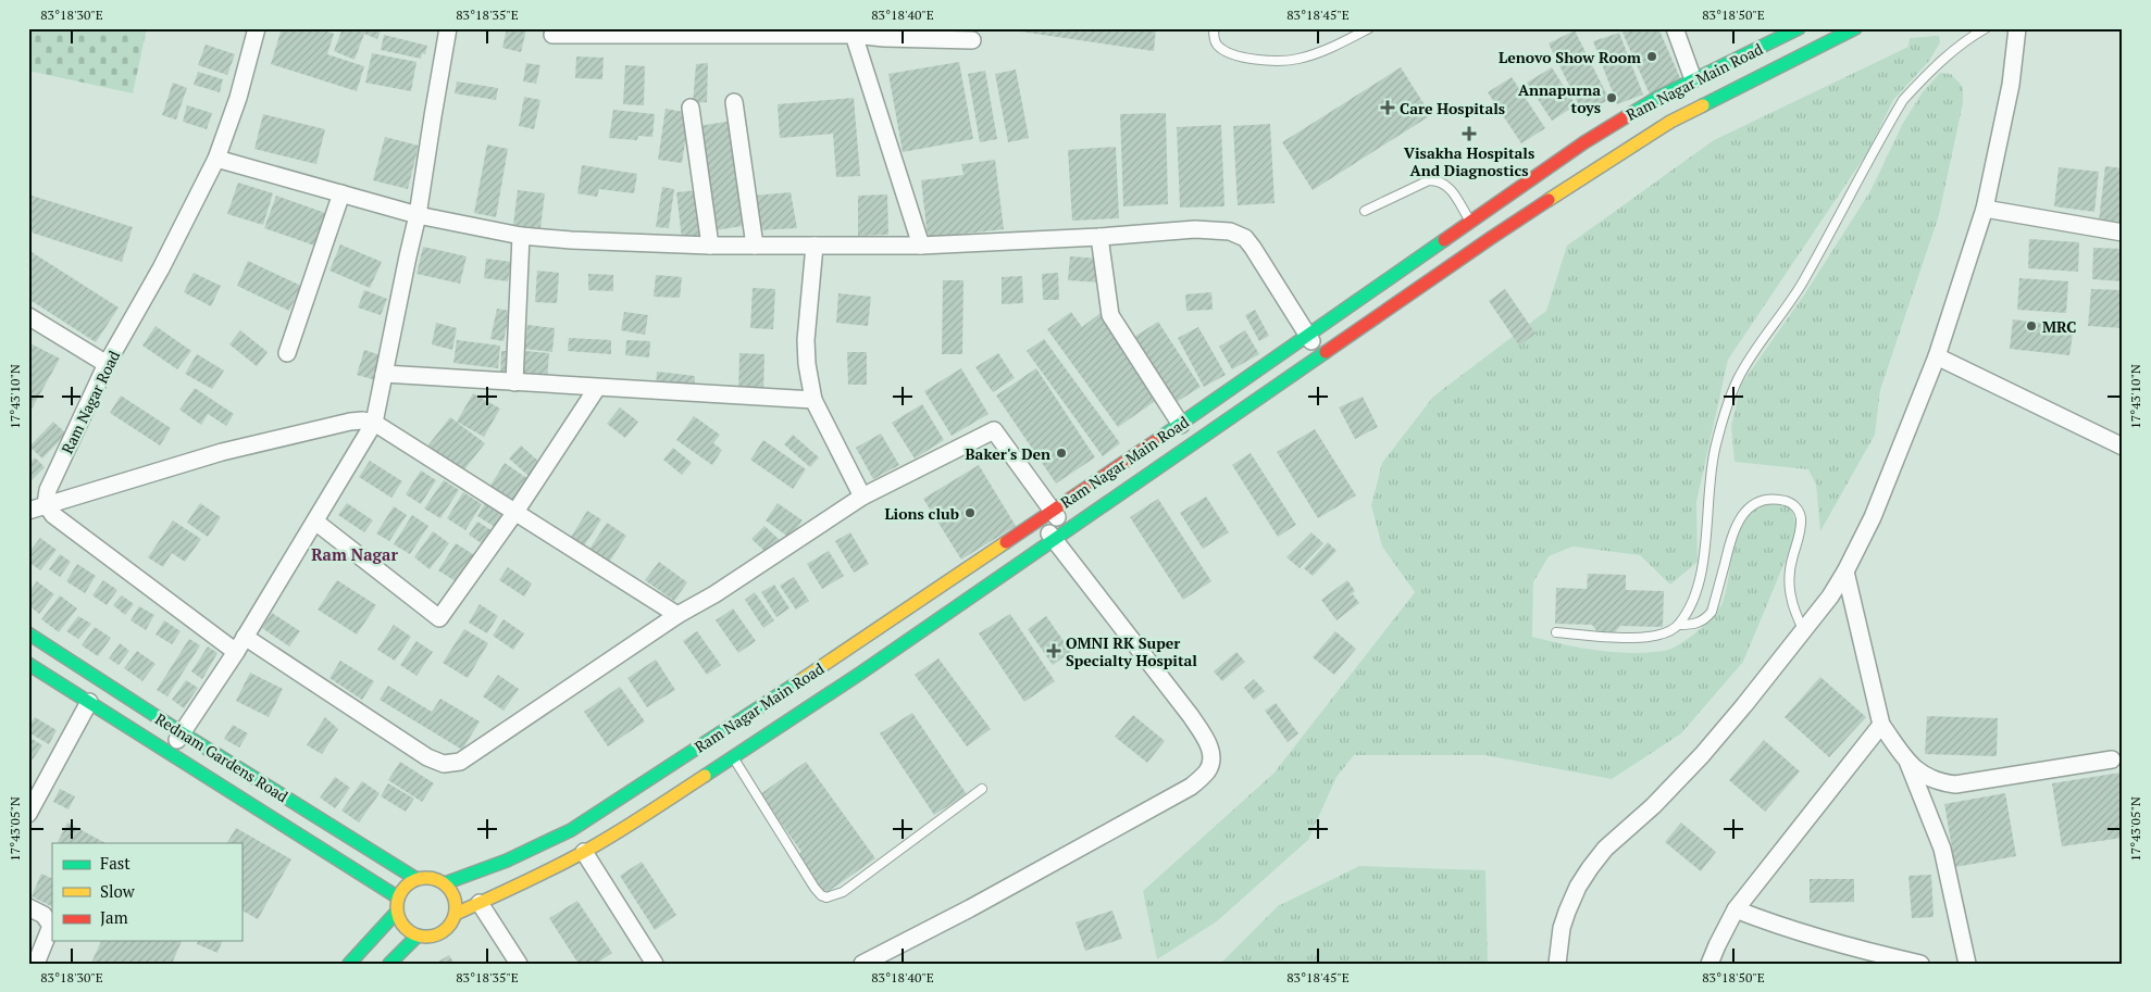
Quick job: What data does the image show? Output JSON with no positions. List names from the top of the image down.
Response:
{
  "streets": {
    "main road": ["Ram Nagar Main Road", "Rednam Gardens Road"],
    "street": ["Ram Nagar Road"]
  },
  "crossings": [
    ["Ram Nagar Main Road", "Rednam Gardens Road"]
  ],
  "districts": ["Ram Nagar"],
  "places": {
    "other": [
      "Lenovo Show Room",
      "Annapurna toys",
      "MRC",
      "Baker's Den",
      "Lions club"
    ],
    "health": ["Care Hospitals", "Visakha Hospitals And Diagnostics", "OMNI RK Super Specialty Hospital"]
  },
  "legend": ["Fast", "Slow", "Jam"],
  "coordinates": [
    "83°18'30\"E",
    "83°18'35\"E",
    "83°18'40\"E",
    "83°18'45\"E",
    "83°18'50\"E",
    "17°43'10\"N",
    "17°43'05\"N"
  ]
}
